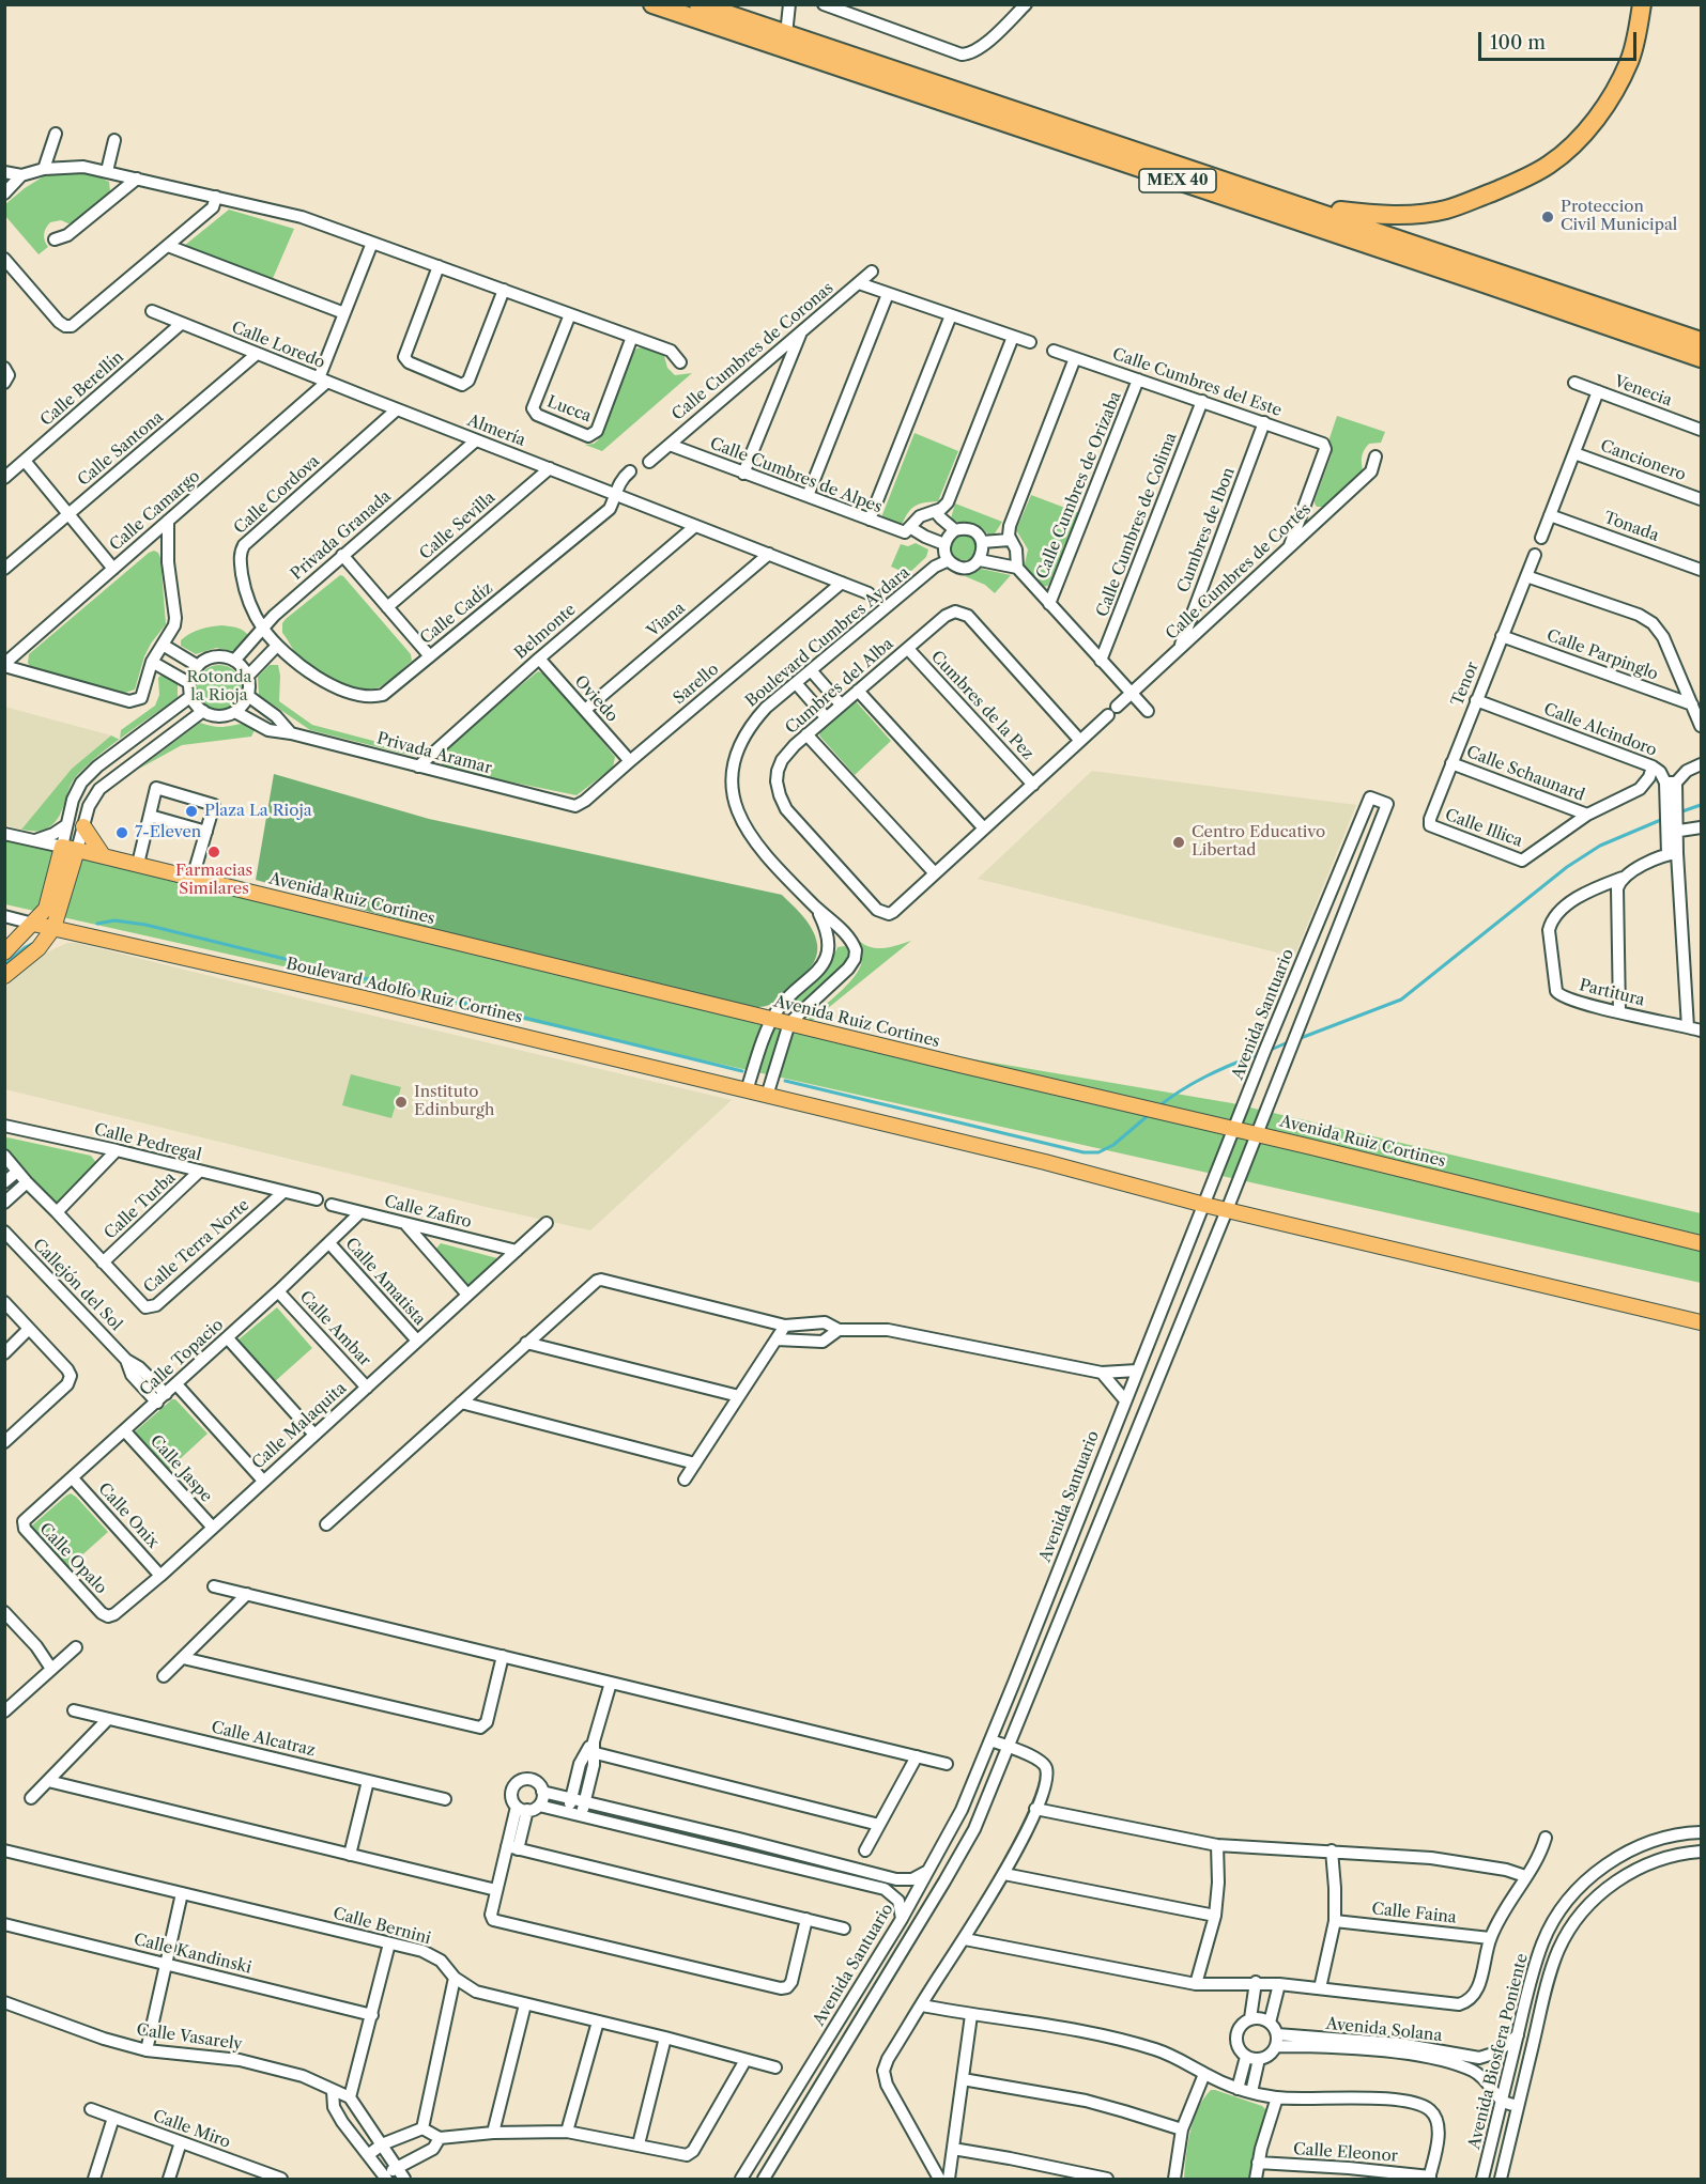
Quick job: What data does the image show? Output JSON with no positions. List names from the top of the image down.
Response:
{
  "streets": {
    "highway": ["MEX 40"],
    "main road": ["Avenida Ruiz Cortines", "Boulevard Adolfo Ruiz Cortines"],
    "street": [
      "Calle Loredo",
      "Calle Cumbres de Coronas",
      "Calle Cumbres del Este",
      "Calle Berellín",
      "Venecia",
      "Lucca",
      "Almería",
      "Calle Santona",
      "Cancionero",
      "Calle Cumbres de Alpes",
      "Calle Cumbres de Orizaba",
      "Calle Cordova",
      "Calle Camargo",
      "Calle Cumbres de Colima",
      "Calle Sevilla",
      "Tonada",
      "Cumbres de Ibon",
      "Privada Granada",
      "Calle Cumbres de Cortés",
      "Calle Cadíz",
      "Viana",
      "Belmonte",
      "Boulevard Cumbres Aydara",
      "Calle Parpinglo",
      "Sarello",
      "Tenor",
      "Cumbres del Alba",
      "Oviedo",
      "Cumbres de la Pez",
      "Calle Alcindoro",
      "Privada Aramar",
      "Calle Schaunard",
      "Calle Illica",
      "Partitura",
      "Avenida Santuario",
      "Calle Pedregal",
      "Calle Turba",
      "Calle Zafiro",
      "Calle Terra Norte",
      "Calle Amatista",
      "Callejón del Sol",
      "Calle Ambar",
      "Calle Topacio",
      "Calle Malaquita",
      "Calle Jaspe",
      "Calle Onix",
      "Calle Opalo",
      "Calle Alcatraz",
      "Calle Faina",
      "Calle Bernini",
      "Calle Kandinski",
      "Avenida Solana",
      "Calle Vasarely",
      "Avenida Biosfera Poniente",
      "Calle Miro",
      "Calle Eleonor"
    ]
  },
  "crossings": [
    ["Calle Loredo", "Calle Berellín"],
    ["Calle Loredo", "Almería"],
    ["Calle Loredo", "Calle Santona"],
    ["Calle Loredo", "Calle Camargo"],
    ["Calle Cumbres de Coronas", "Calle Cumbres de Alpes"],
    ["Calle Cumbres del Este", "Calle Cumbres de Orizaba"],
    ["Calle Cumbres del Este", "Calle Cumbres de Colima"],
    ["Calle Cumbres del Este", "Cumbres de Ibon"],
    ["Calle Cumbres del Este", "Calle Cumbres de Cortés"],
    ["Almería", "Calle Cordova"],
    ["Almería", "Calle Sevilla"],
    ["Almería", "Privada Granada"],
    ["Almería", "Calle Cadíz"],
    ["Calle Cordova", "Privada Granada"],
    ["Calle Cordova", "Calle Cadíz"],
    ["Cumbres de Ibon", "Calle Cumbres de Cortés"],
    ["Privada Granada", "Privada Aramar"],
    ["Calle Cumbres de Cortés", "Cumbres del Alba"],
    ["Viana", "Oviedo"],
    ["Belmonte", "Oviedo"],
    ["Belmonte", "Privada Aramar"],
    ["Boulevard Cumbres Aydara", "Avenida Ruiz Cortines"],
    ["Calle Parpinglo", "Tenor"],
    ["Sarello", "Oviedo"],
    ["Sarello", "Privada Aramar"],
    ["Tenor", "Calle Alcindoro"],
    ["Tenor", "Calle Schaunard"],
    ["Tenor", "Calle Illica"],
    ["Cumbres del Alba", "Cumbres de la Pez"],
    ["Calle Schaunard", "Calle Illica"],
    ["Avenida Ruiz Cortines", "Avenida Santuario"],
    ["Calle Pedregal", "Calle Turba"],
    ["Calle Pedregal", "Calle Terra Norte"],
    ["Calle Turba", "Calle Terra Norte"],
    ["Calle Zafiro", "Calle Topacio"],
    ["Calle Zafiro", "Calle Malaquita"],
    ["Calle Amatista", "Calle Topacio"],
    ["Calle Amatista", "Calle Malaquita"],
    ["Callejón del Sol", "Calle Topacio"],
    ["Calle Ambar", "Calle Topacio"],
    ["Calle Ambar", "Calle Malaquita"],
    ["Calle Topacio", "Calle Jaspe"],
    ["Calle Topacio", "Calle Onix"],
    ["Calle Topacio", "Calle Opalo"],
    ["Calle Malaquita", "Calle Jaspe"],
    ["Calle Malaquita", "Calle Onix"],
    ["Calle Malaquita", "Calle Opalo"],
    ["Avenida Solana", "Avenida Biosfera Poniente"]
  ],
  "parks": ["Rotonda la Rioja"],
  "places": [
    "Proteccion Civil Municipal",
    "Plaza La Rioja",
    "7-Eleven",
    "Centro Educativo Libertad",
    "Farmacias Similares",
    "Instituto Edinburgh"
  ],
  "scale_bar": "100 m"
}
